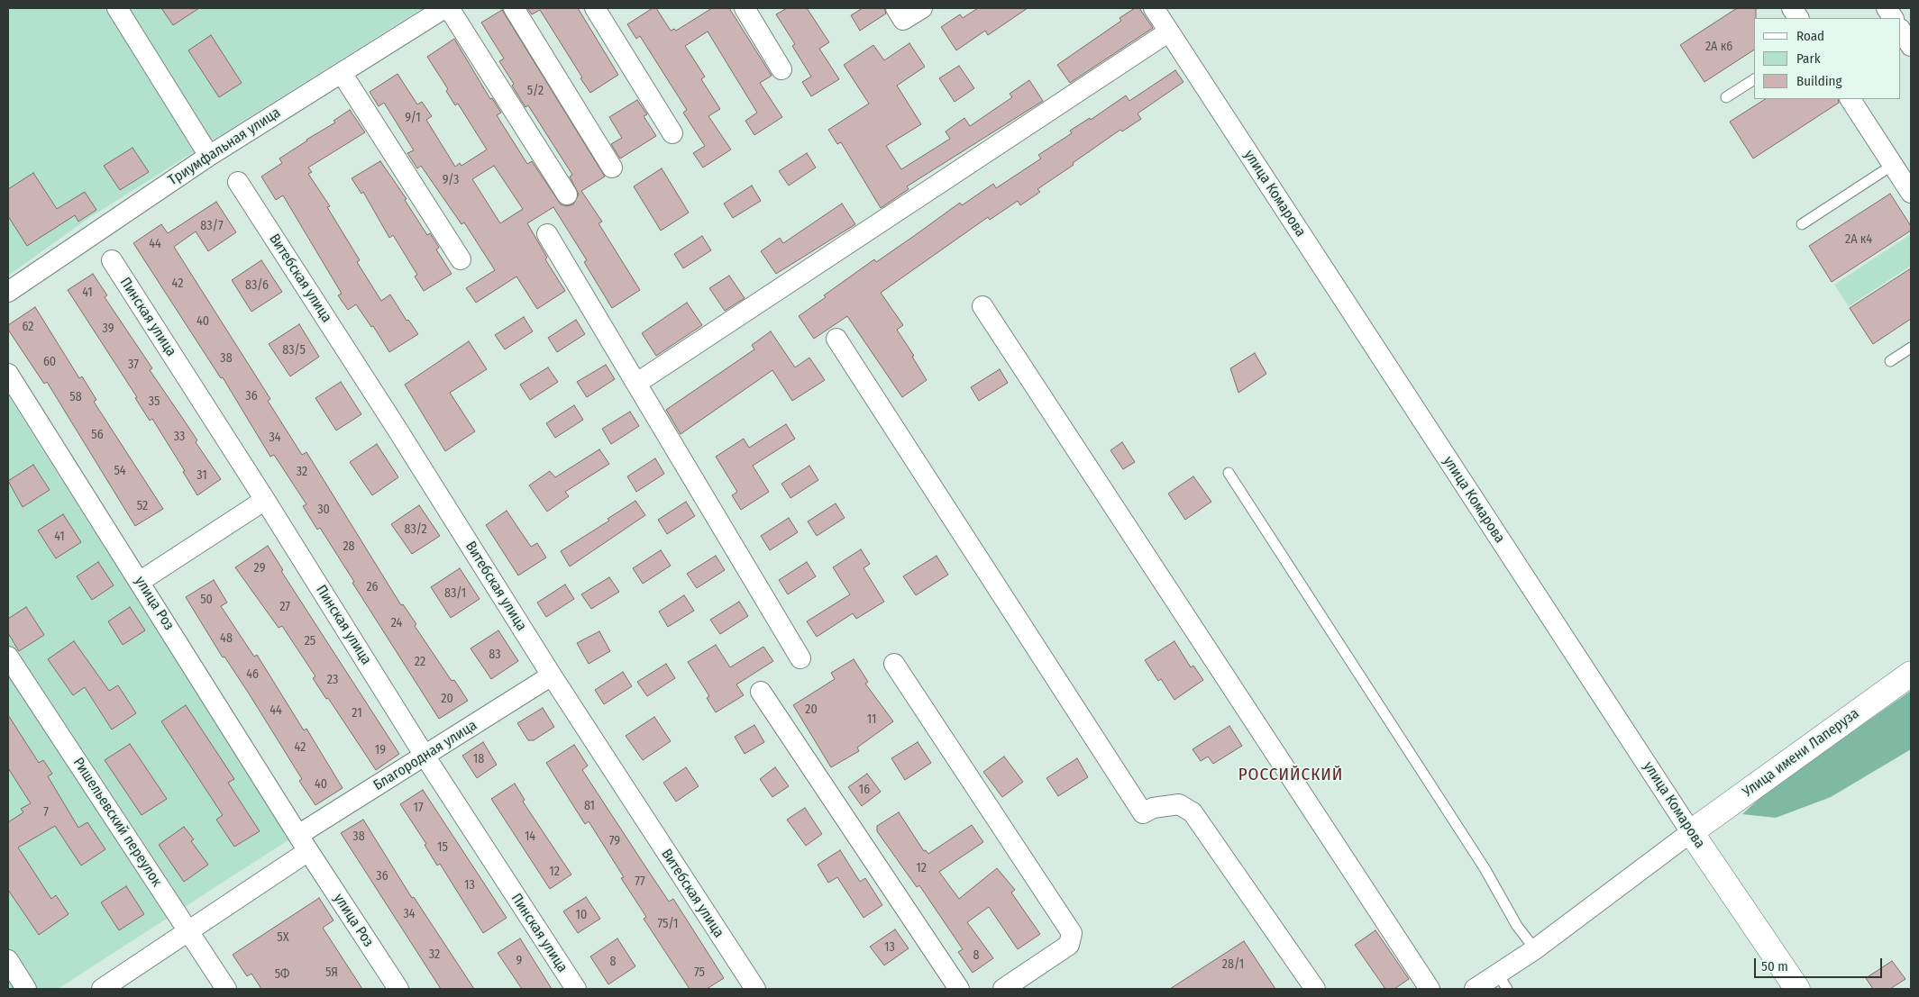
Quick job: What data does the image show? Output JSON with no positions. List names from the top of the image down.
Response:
{
  "streets": {
    "street": [
      "Триумфальная улица",
      "улица Комарова",
      "Витебская улица",
      "Пинская улица",
      "улица Роз",
      "Улица имени Лаперуза",
      "Благородная улица",
      "Ришельевский переулок"
    ]
  },
  "crossings": [
    ["улица Комарова", "Улица имени Лаперуза"],
    ["Витебская улица", "Благородная улица"],
    ["Пинская улица", "Благородная улица"],
    ["улица Роз", "Благородная улица"],
    ["Благородная улица", "Ришельевский переулок"]
  ],
  "districts": ["РОССИЙСКИЙ"],
  "house_numbers": [
    "2А к6",
    "5/2",
    "9/1",
    "9/3",
    "83/7",
    "2А к4",
    "44",
    "42",
    "83/6",
    "41",
    "40",
    "62",
    "39",
    "83/5",
    "38",
    "60",
    "37",
    "36",
    "58",
    "35",
    "56",
    "33",
    "34",
    "54",
    "32",
    "31",
    "52",
    "30",
    "83/2",
    "41",
    "28",
    "29",
    "26",
    "83/1",
    "50",
    "27",
    "24",
    "48",
    "25",
    "83",
    "22",
    "46",
    "23",
    "20",
    "20",
    "44",
    "21",
    "11",
    "42",
    "19",
    "18",
    "40",
    "16",
    "81",
    "17",
    "7",
    "38",
    "14",
    "79",
    "15",
    "12",
    "12",
    "36",
    "77",
    "13",
    "34",
    "10",
    "75/1",
    "5Х",
    "13",
    "32",
    "8",
    "9",
    "8",
    "28/1",
    "5Я",
    "75",
    "5Ф"
  ],
  "legend": ["Road", "Park", "Building"],
  "scale_bar": "50 m"
}
